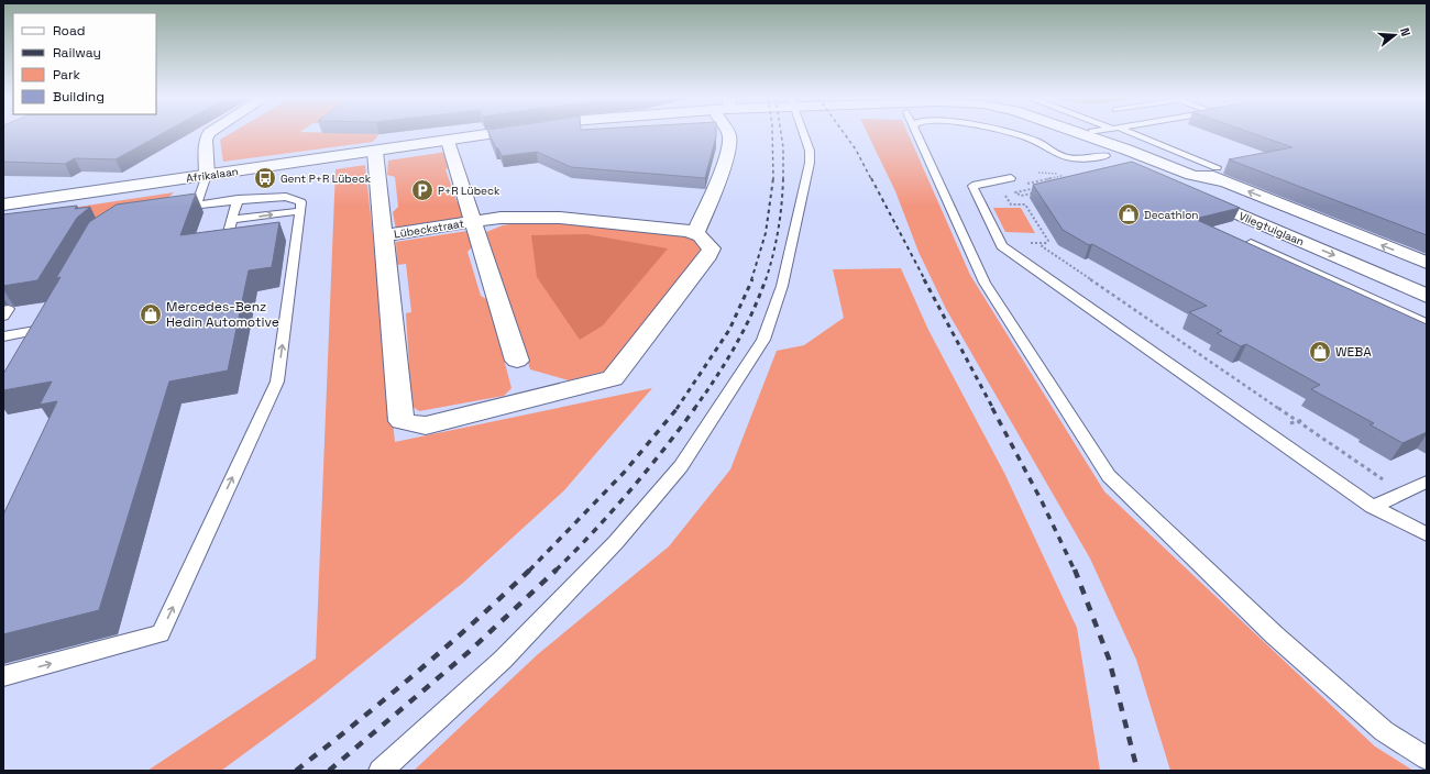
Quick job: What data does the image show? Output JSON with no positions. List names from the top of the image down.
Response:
{
  "streets": {
    "main road": ["Afrikalaan", "Lübeckstraat", "Vliegtuiglaan"]
  },
  "crossings": [
    ["Afrikalaan", "Lübeckstraat"]
  ],
  "places": {
    "bus stop": ["Gent P+R Lübeck"],
    "parking": ["P+R Lübeck"],
    "shop": ["Decathlon", "Mercedes-Benz Hedin Automotive", "WEBA"]
  },
  "legend": [
    "Road",
    "Railway",
    "Park",
    "Building"
  ],
  "north": "right"
}
